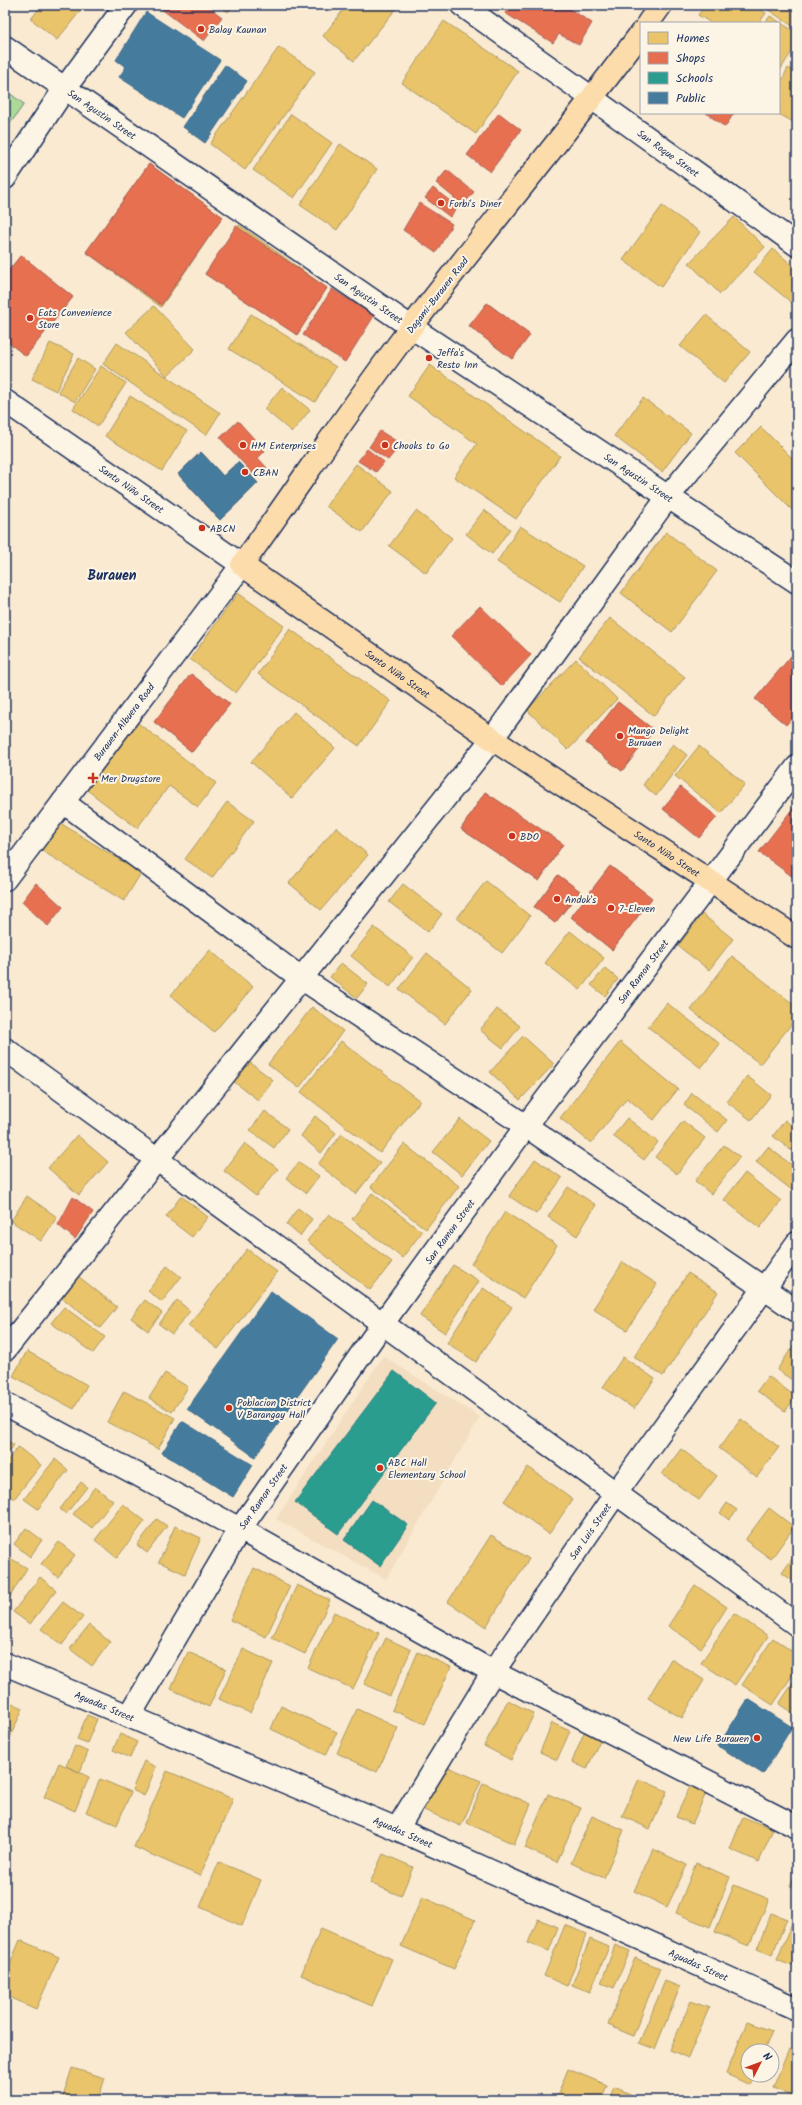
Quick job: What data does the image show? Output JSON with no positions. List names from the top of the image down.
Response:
{
  "streets": {
    "main road": ["Dagami-Burauen Road", "Santo Niño Street"],
    "street": [
      "San Agustin Street",
      "San Roque Street",
      "Burauen-Albuera Road",
      "San Ramon Street",
      "San Luis Street",
      "Aguadas Street"
    ]
  },
  "crossings": [
    ["San Agustin Street", "Dagami-Burauen Road"],
    ["San Roque Street", "Dagami-Burauen Road"],
    ["Dagami-Burauen Road", "Santo Niño Street"],
    ["Dagami-Burauen Road", "Burauen-Albuera Road"],
    ["Santo Niño Street", "Burauen-Albuera Road"],
    ["Santo Niño Street", "San Ramon Street"],
    ["San Ramon Street", "Aguadas Street"],
    ["San Luis Street", "Aguadas Street"]
  ],
  "districts": ["Burauen"],
  "places": {
    "other": [
      "Balay Kaunan",
      "Forbi's Diner",
      "Eats Convenience Store",
      "Jeffa's Resto Inn",
      "HM Enterprises",
      "Chooks to Go",
      "CBAN",
      "ABCN",
      "Mango Delight Buruaen",
      "BDO",
      "Andok's",
      "7-Eleven",
      "Poblacion District V Barangay Hall",
      "ABC Hall Elementary School",
      "New Life Burauen"
    ],
    "health": ["Mer Drugstore"]
  },
  "legend": [
    "Homes",
    "Shops",
    "Schools",
    "Public"
  ],
  "north": "top right"
}
